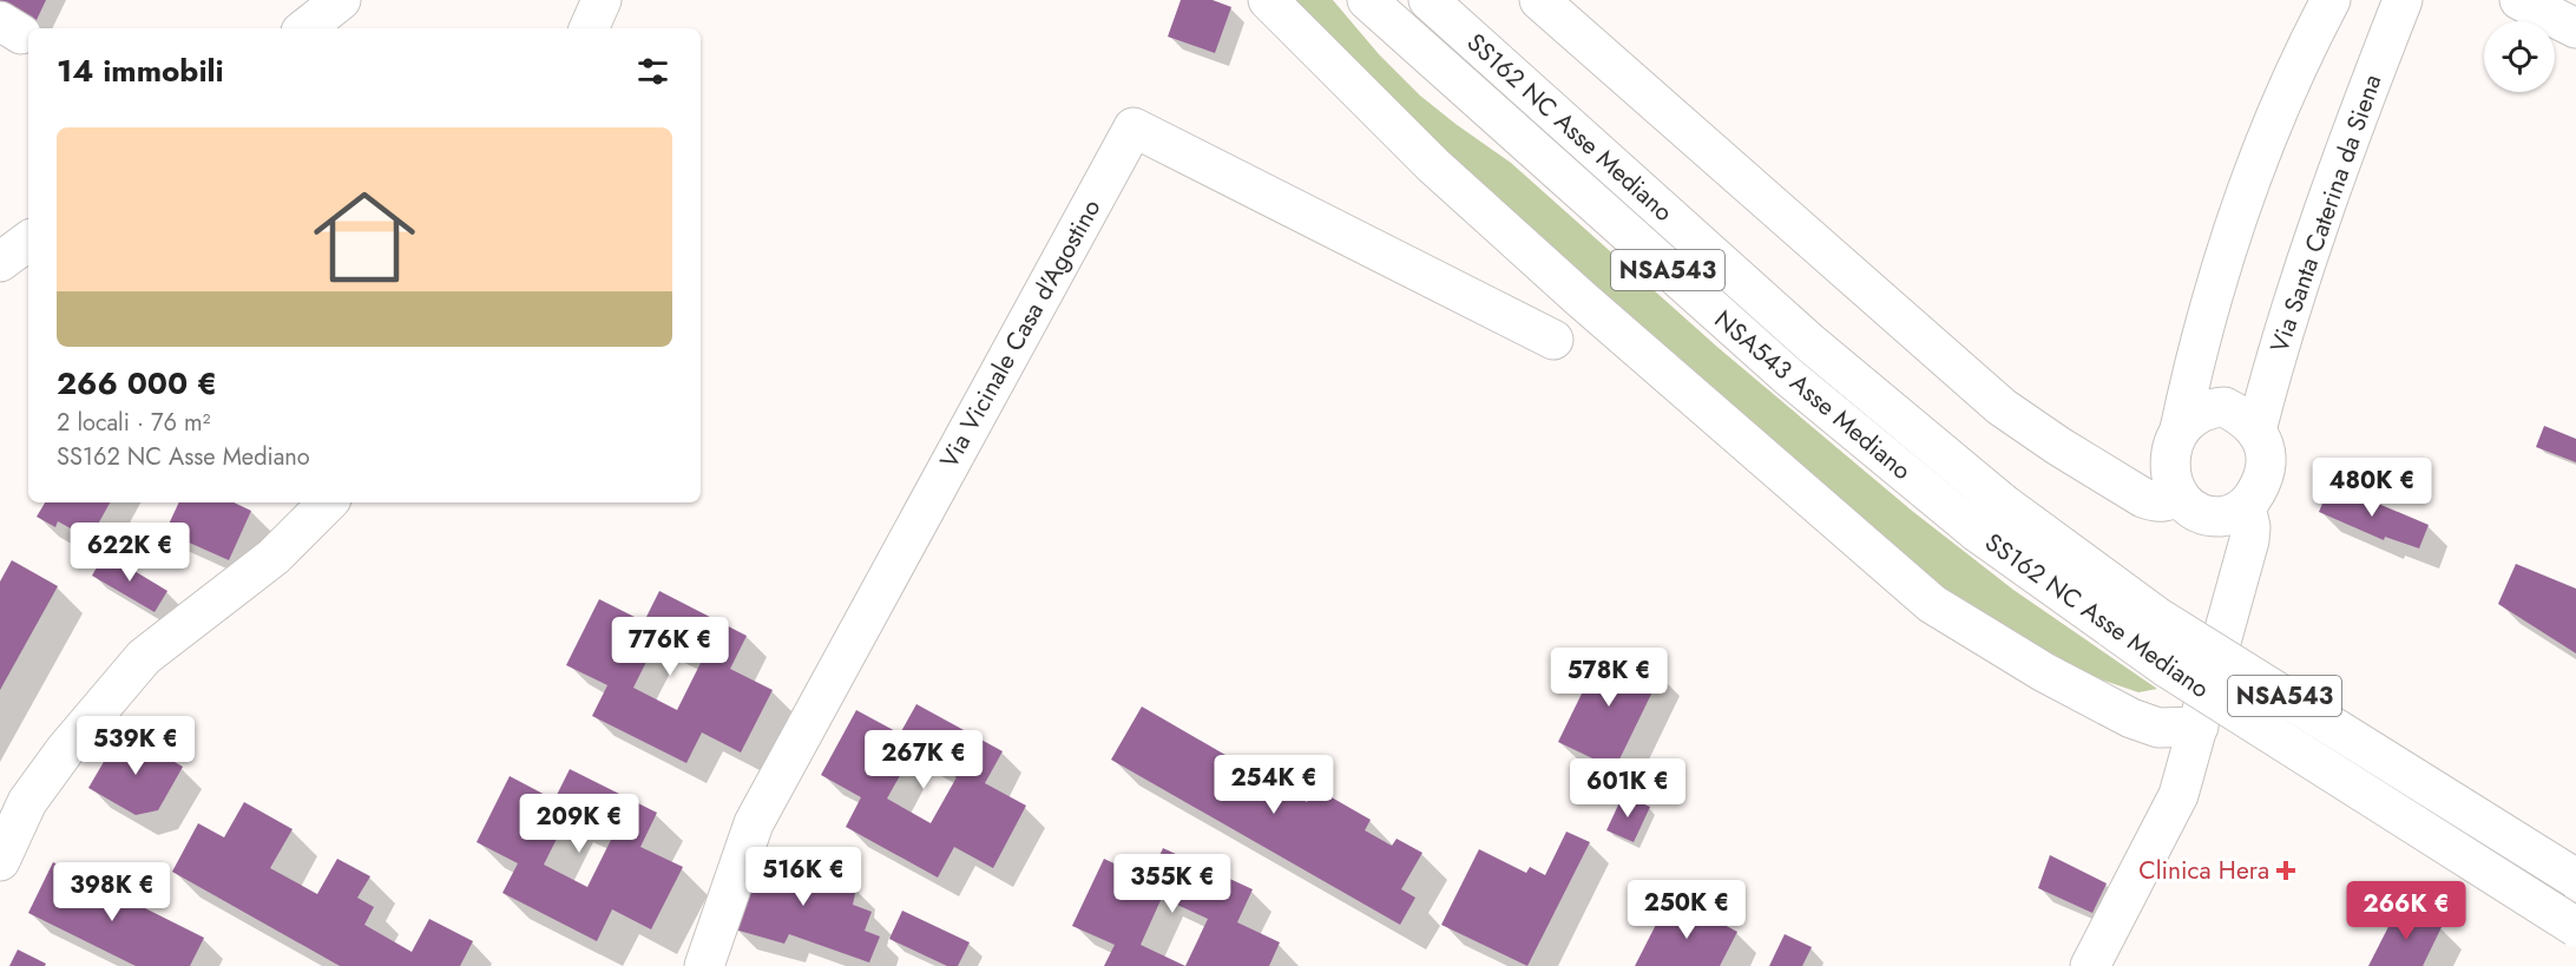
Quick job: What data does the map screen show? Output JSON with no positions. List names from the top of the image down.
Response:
{
  "streets": {
    "main road": [
      "SS162 NC Asse Mediano",
      "Via Santa Caterina da Siena",
      "NSA543",
      "Via Vicinale Casa d'Agostino",
      "NSA543 Asse Mediano"
    ]
  },
  "crossings": [
    ["SS162 NC Asse Mediano", "NSA543 Asse Mediano"]
  ],
  "places": {
    "health": ["Clinica Hera"]
  },
  "page": {
    "heading": "14 immobili",
    "list": [
      {
        "name": "266 000 €",
        "note": "2 locali · 76 m² · SS162 NC Asse Mediano"
      }
    ],
    "price": [
      "480K €",
      "622K €",
      "776K €",
      "578K €",
      "539K €",
      "267K €",
      "254K €",
      "601K €",
      "209K €",
      "516K €",
      "355K €",
      "398K €",
      "250K €",
      "266K €"
    ]
  }
}
